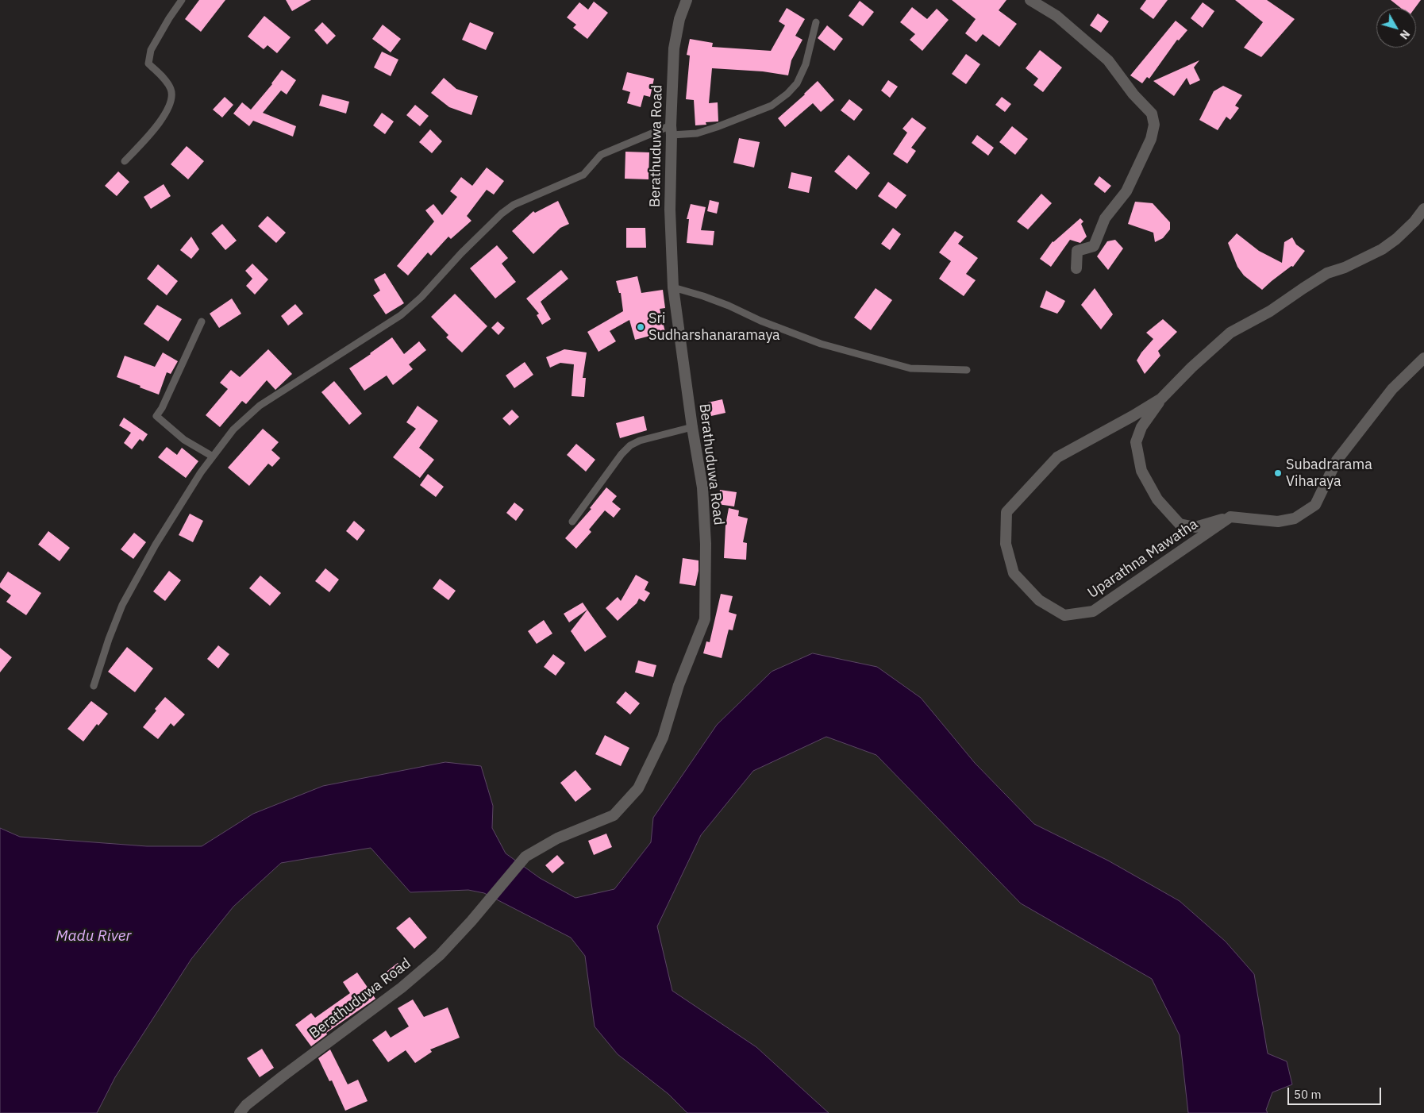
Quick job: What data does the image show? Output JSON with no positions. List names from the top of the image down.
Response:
{
  "streets": {
    "street": ["Berathuduwa Road", "Uparathna Mawatha"]
  },
  "water": ["Madu River"],
  "places": ["Sri Sudharshanaramaya", "Subadrarama Viharaya"],
  "scale_bar": "50 m",
  "north": "bottom right"
}
